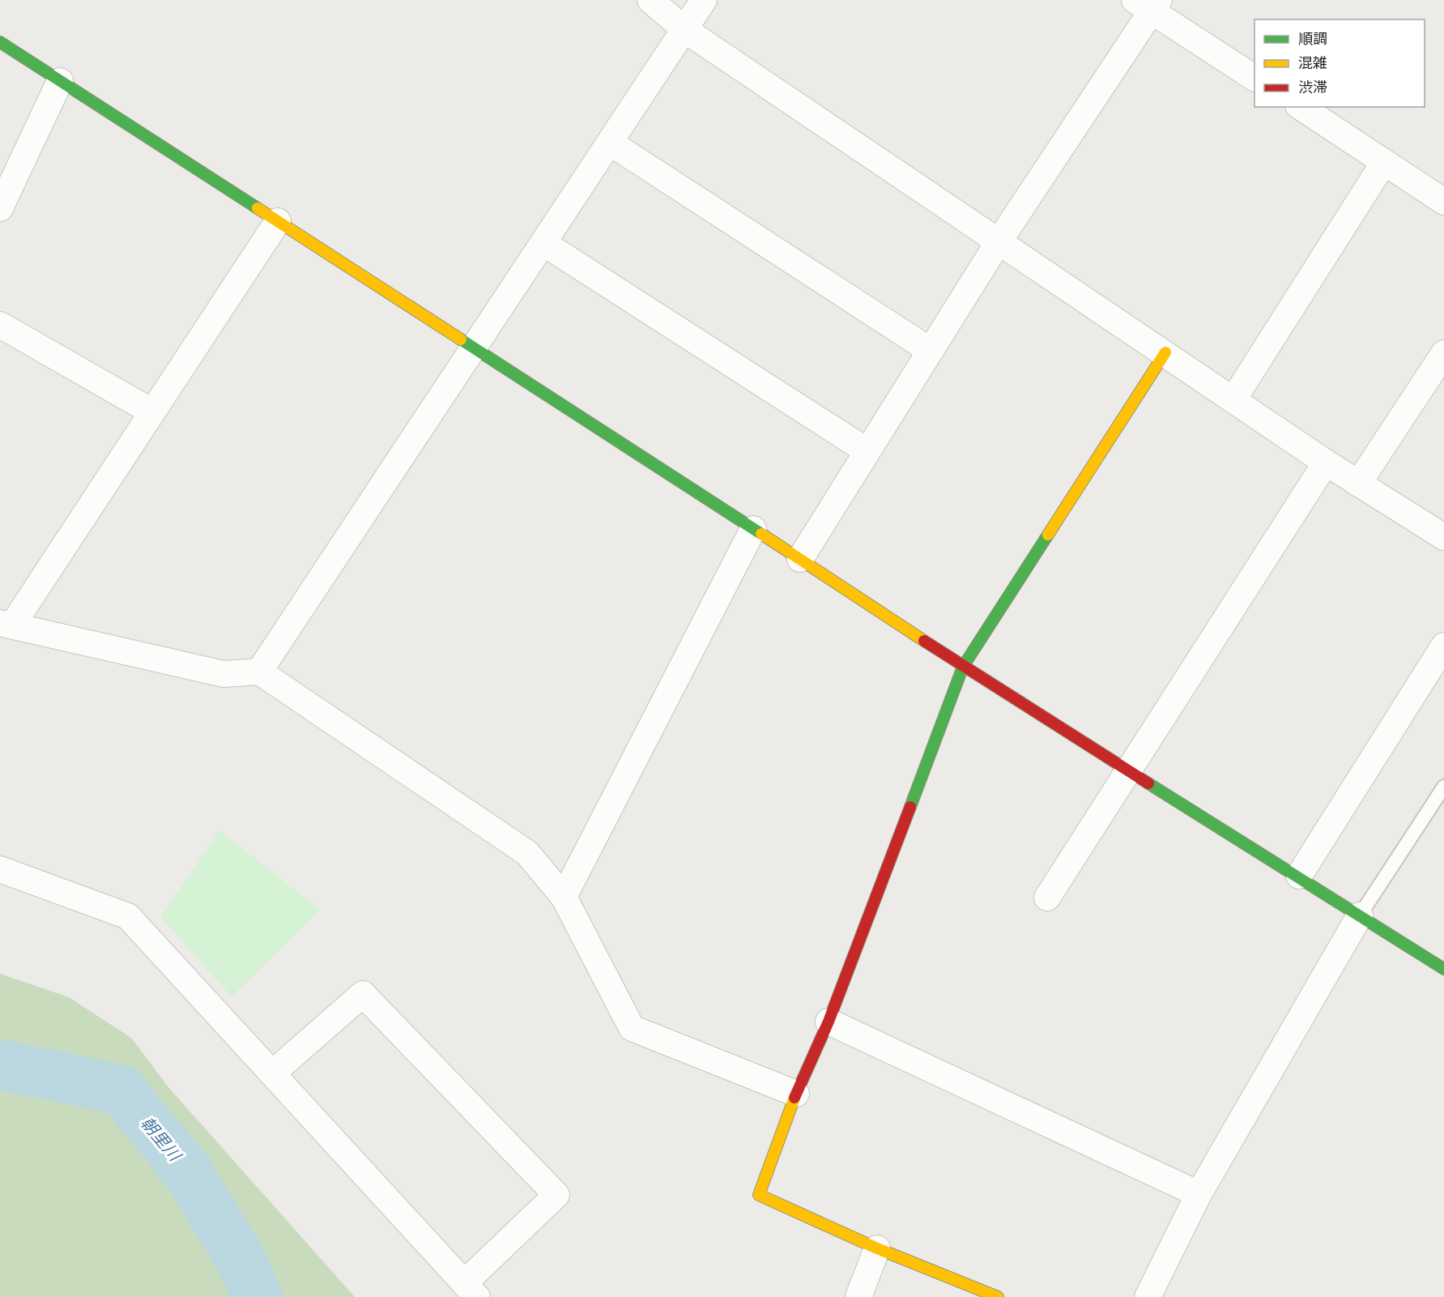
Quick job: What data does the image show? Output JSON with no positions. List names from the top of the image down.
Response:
{
  "water": ["朝里川"],
  "legend": ["順調", "混雑", "渋滞"]
}
